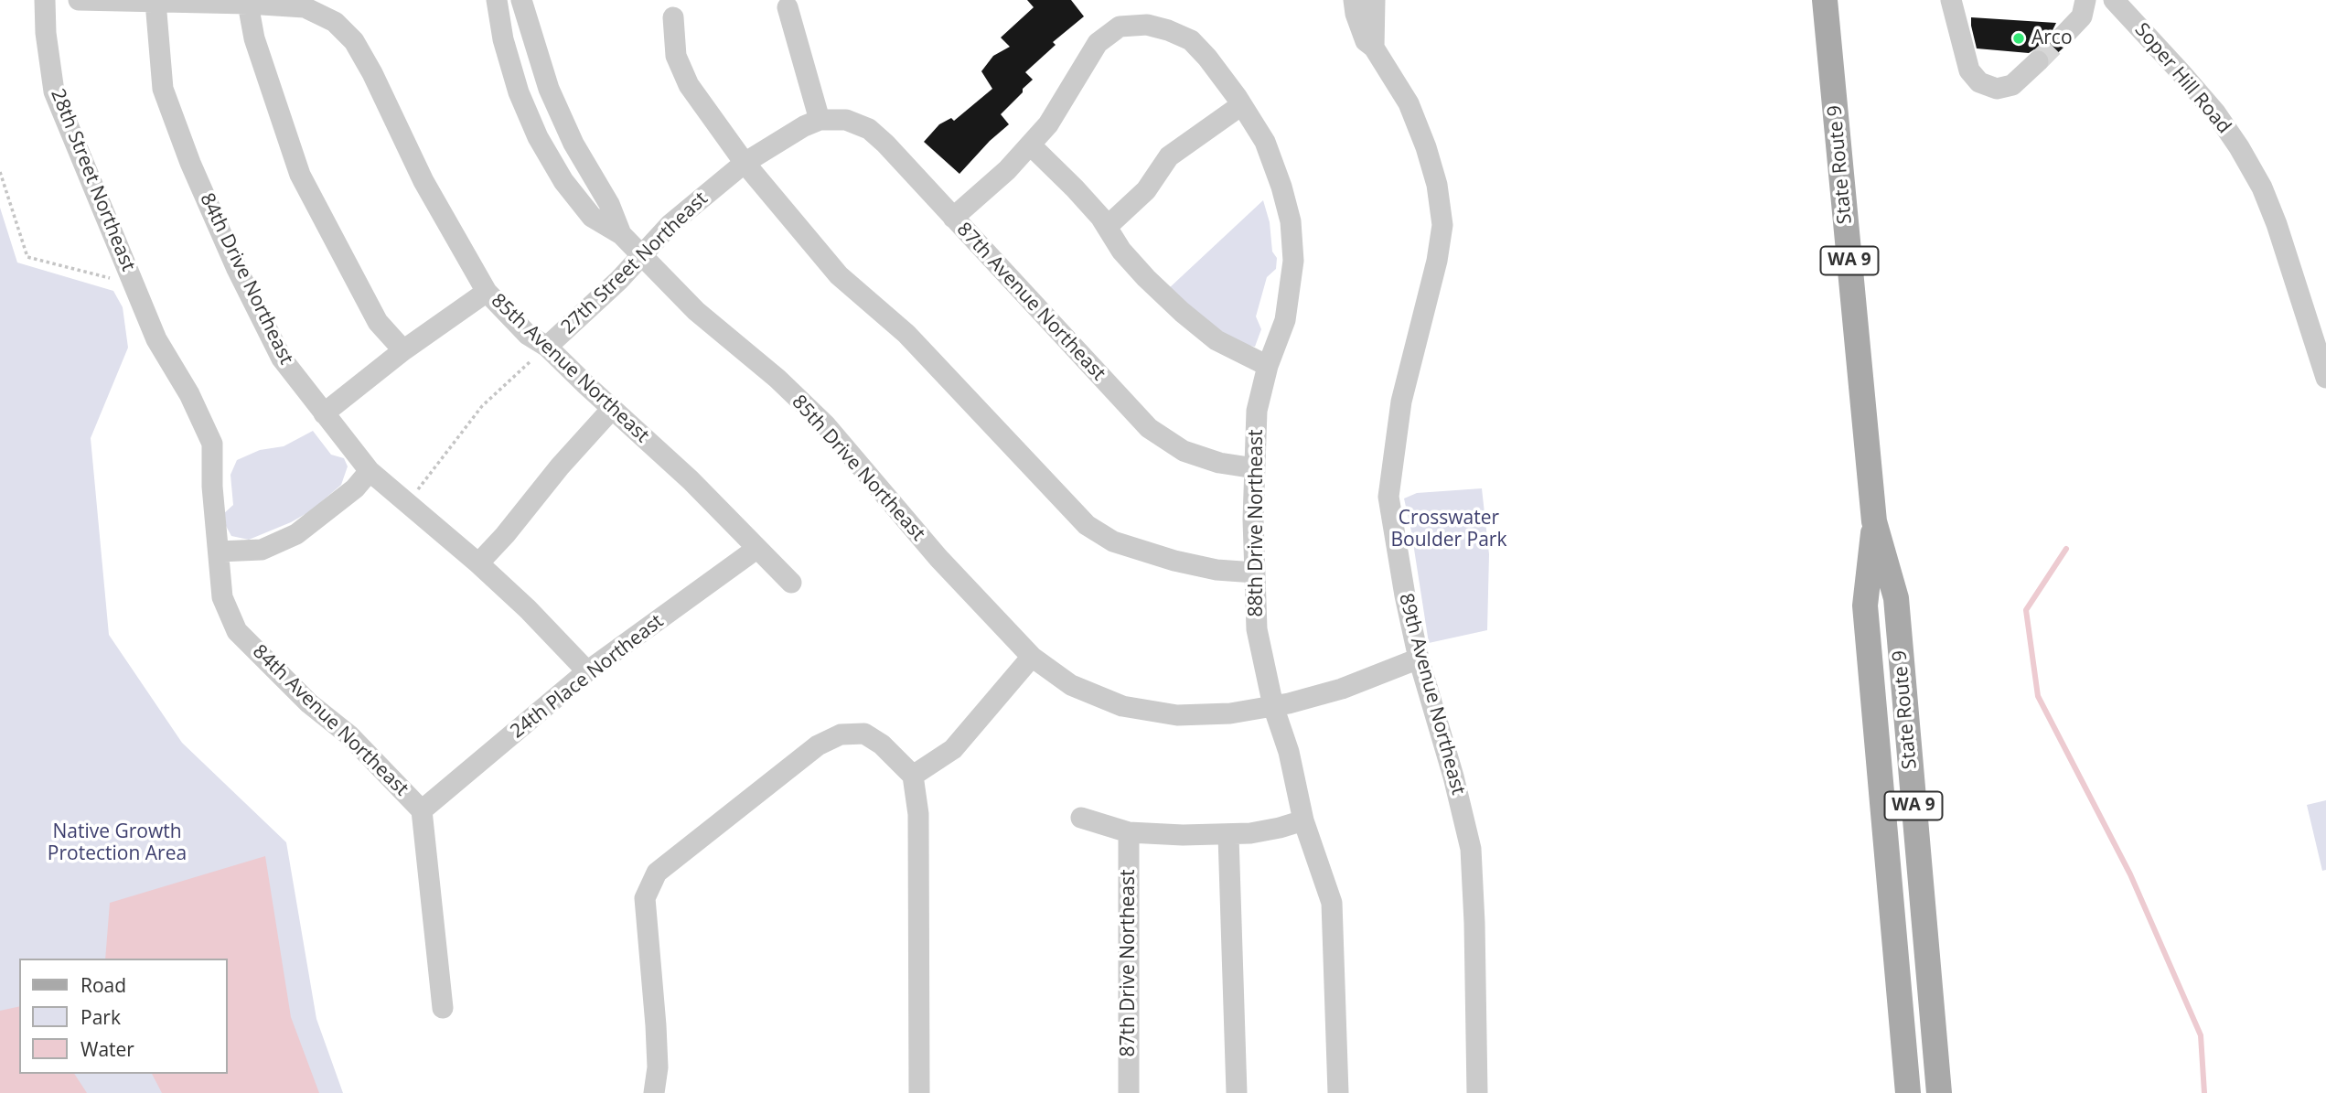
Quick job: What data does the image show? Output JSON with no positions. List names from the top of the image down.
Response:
{
  "streets": {
    "main road": ["State Route 9", "WA 9"],
    "street": [
      "Soper Hill Road",
      "28th Street Northeast",
      "27th Street Northeast",
      "84th Drive Northeast",
      "87th Avenue Northeast",
      "85th Avenue Northeast",
      "85th Drive Northeast",
      "88th Drive Northeast",
      "24th Place Northeast",
      "89th Avenue Northeast",
      "84th Avenue Northeast",
      "87th Drive Northeast"
    ]
  },
  "crossings": [
    ["28th Street Northeast", "84th Avenue Northeast"],
    ["27th Street Northeast", "87th Avenue Northeast"],
    ["27th Street Northeast", "85th Avenue Northeast"],
    ["27th Street Northeast", "85th Drive Northeast"],
    ["84th Drive Northeast", "24th Place Northeast"],
    ["87th Avenue Northeast", "88th Drive Northeast"],
    ["85th Avenue Northeast", "24th Place Northeast"],
    ["85th Drive Northeast", "88th Drive Northeast"],
    ["85th Drive Northeast", "89th Avenue Northeast"],
    ["24th Place Northeast", "84th Avenue Northeast"]
  ],
  "parks": ["Crosswater Boulder Park", "Native Growth Protection Area"],
  "places": ["Arco"],
  "legend": ["Road", "Park", "Water"]
}
